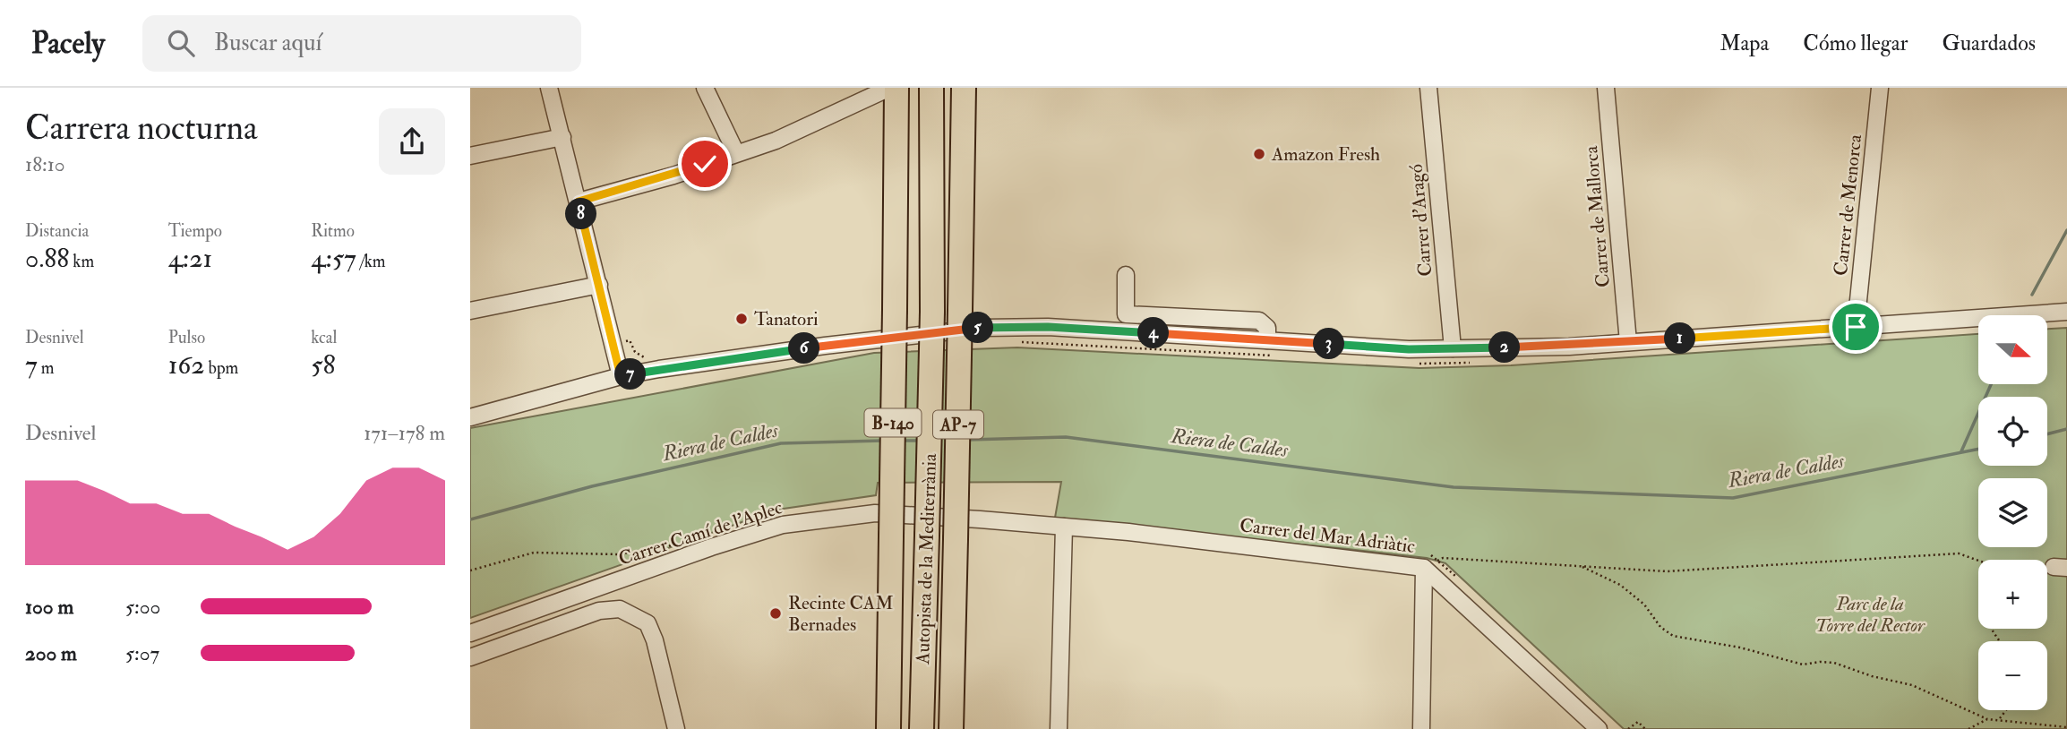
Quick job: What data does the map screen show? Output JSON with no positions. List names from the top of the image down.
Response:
{
  "streets": {
    "highway": ["B-140", "AP-7", "Autopista de la Mediterrània"],
    "street": [
      "Carrer de Menorca",
      "Carrer de Mallorca",
      "Carrer d'Aragó",
      "Carrer Camí de l'Aplec",
      "Carrer del Mar Adriàtic"
    ]
  },
  "crossings": [
    ["Carrer Camí de l'Aplec", "Carrer del Mar Adriàtic"]
  ],
  "water": ["Riera de Caldes"],
  "parks": ["Parc de la Torre del Rector"],
  "places": ["Amazon Fresh", "Tanatori", "Recinte CAM Bernades"],
  "north": "right",
  "page": {
    "header": "Pacely",
    "search": "Buscar aquí",
    "nav": ["Mapa", "Cómo llegar", "Guardados"],
    "heading": ["Carrera nocturna", "18:10"],
    "stats": [
      ["Distancia", "0.88 km"],
      ["Tiempo", "4:21"],
      ["Ritmo", "4:57 /km"],
      ["Desnivel", "7 m"],
      ["Pulso", "162 bpm"],
      ["kcal", "58"]
    ],
    "pins": [
      "8",
      "5",
      "4",
      "1",
      "3",
      "2",
      "6",
      "7"
    ],
    "map_buttons": ["+", "−"],
    "chart": ["Desnivel", "171–178 m"],
    "list": [
      {
        "name": "100 m",
        "note": "5:00"
      },
      {
        "name": "200 m",
        "note": "5:07"
      }
    ]
  }
}
